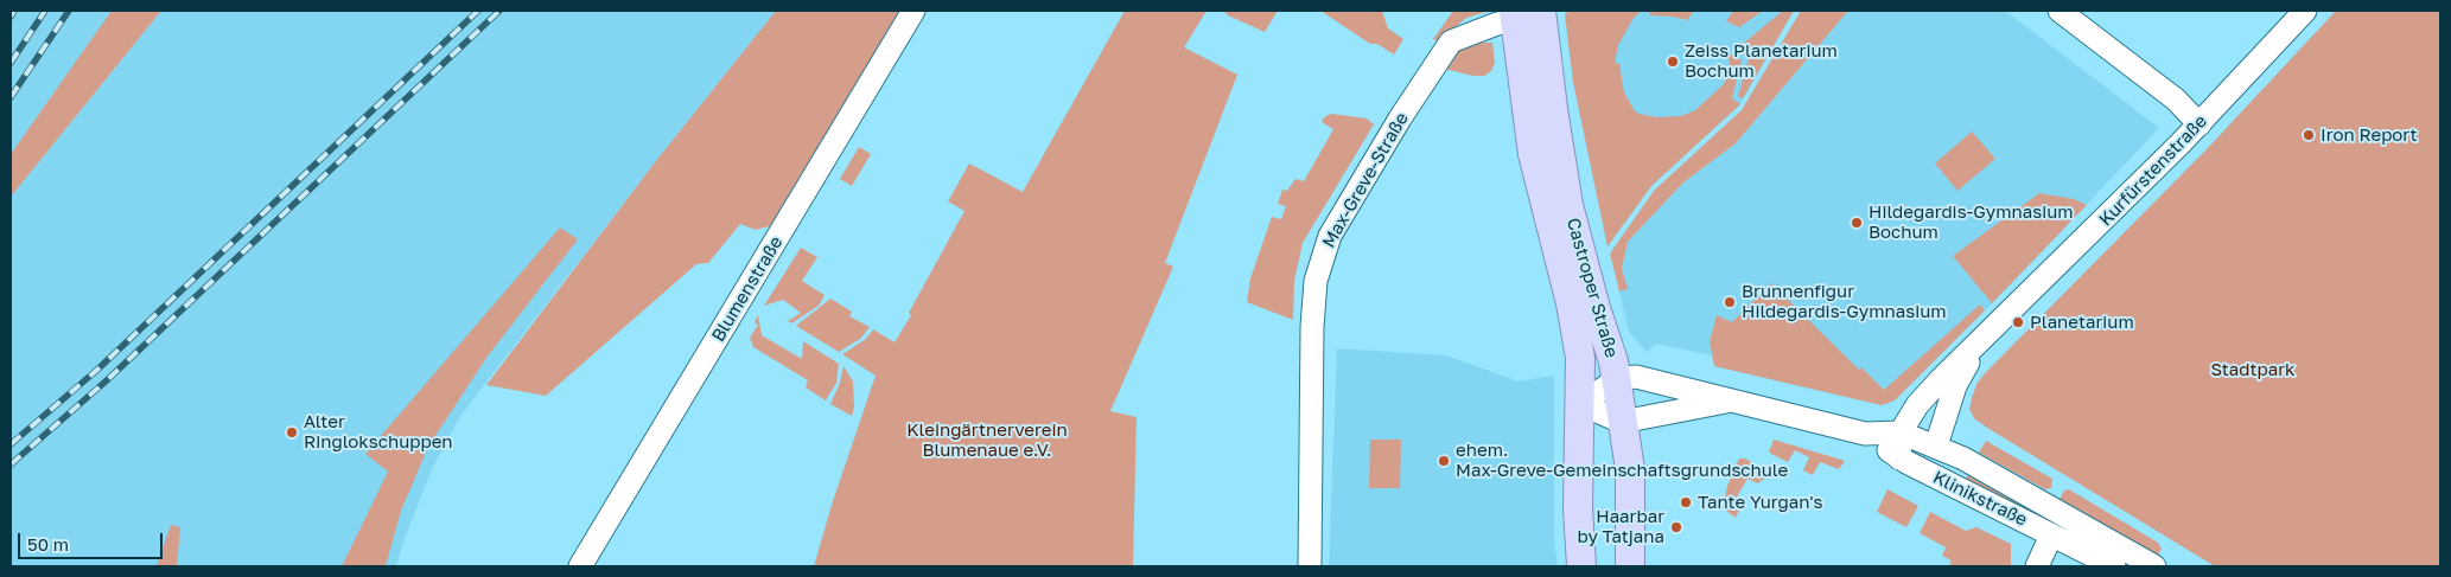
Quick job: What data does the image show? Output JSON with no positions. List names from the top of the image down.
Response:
{
  "streets": {
    "main road": ["Castroper Straße"],
    "street": [
      "Kurfürstenstraße",
      "Max-Greve-Straße",
      "Blumenstraße",
      "Klinikstraße"
    ]
  },
  "crossings": [
    ["Kurfürstenstraße", "Klinikstraße"],
    ["Max-Greve-Straße", "Castroper Straße"],
    ["Castroper Straße", "Klinikstraße"]
  ],
  "parks": ["Stadtpark", "Kleingärtnerverein Blumenaue e.V."],
  "places": [
    "Zeiss Planetarium Bochum",
    "Iron Report",
    "Hildegardis-Gymnasium Bochum",
    "Brunnenfigur Hildegardis-Gymnasium",
    "Planetarium",
    "Alter Ringlokschuppen",
    "ehem. Max-Greve-Gemeinschaftsgrundschule",
    "Tante Yurgan's",
    "Haarbar by Tatjana"
  ],
  "scale_bar": "50 m"
}
